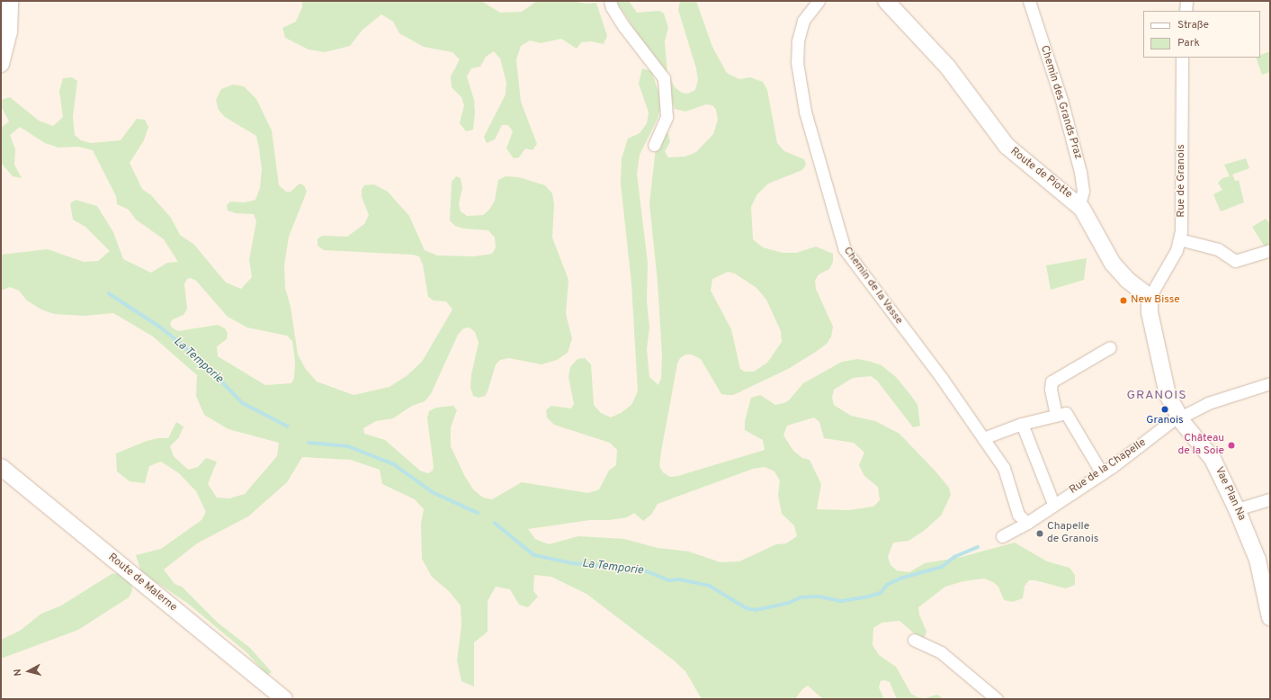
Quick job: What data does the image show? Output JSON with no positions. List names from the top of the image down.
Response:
{
  "streets": {
    "street": [
      "Chemin des Grands Praz",
      "Route de Piotte",
      "Rue de Granois",
      "Chemin de la Vasse",
      "Rue de la Chapelle",
      "Vae Plan Na",
      "Route de Malerne"
    ]
  },
  "crossings": [
    ["Chemin des Grands Praz", "Route de Piotte"],
    ["Route de Piotte", "Rue de Granois"],
    ["Route de Piotte", "Vae Plan Na"],
    ["Rue de Granois", "Vae Plan Na"],
    ["Chemin de la Vasse", "Rue de la Chapelle"],
    ["Rue de la Chapelle", "Vae Plan Na"]
  ],
  "districts": ["GRANOIS"],
  "water": ["La Temporie"],
  "places": [
    "New Bisse",
    "Granois",
    "Château de la Soie",
    "Chapelle de Granois"
  ],
  "legend": ["Straße", "Park"],
  "north": "left"
}
